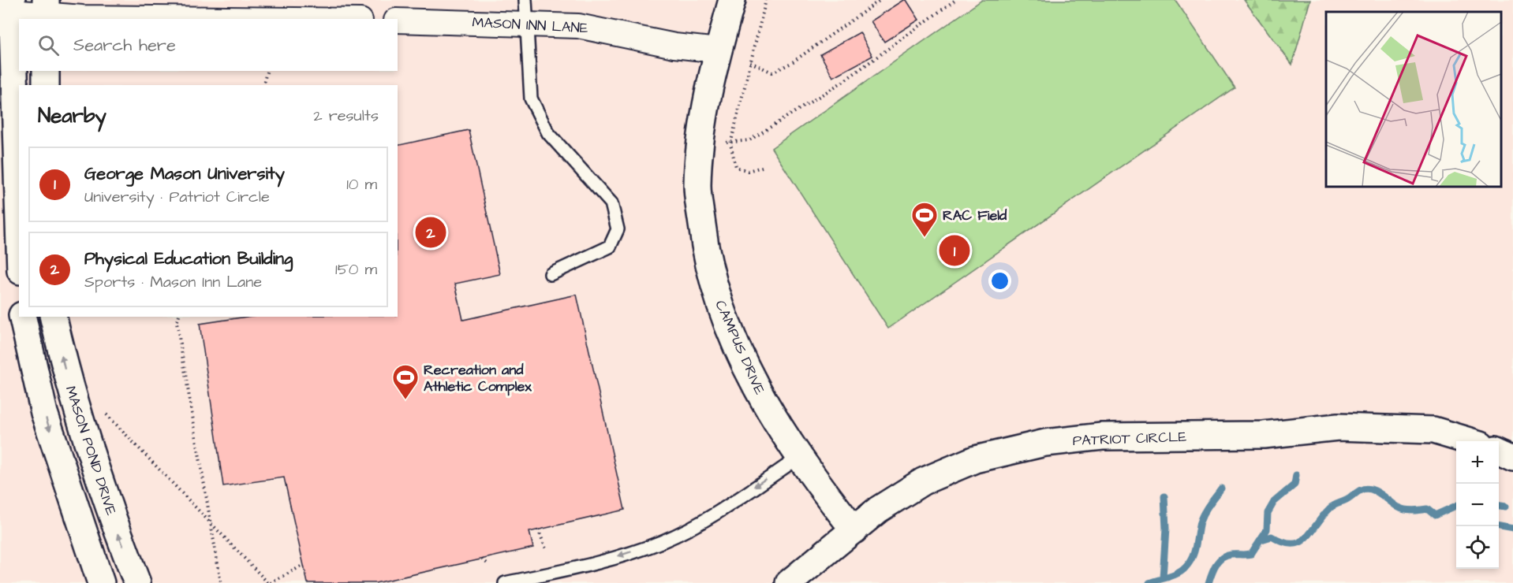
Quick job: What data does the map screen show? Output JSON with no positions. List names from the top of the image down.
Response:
{
  "streets": {
    "street": [
      "MASON INN LANE",
      "CAMPUS DRIVE",
      "PATRIOT CIRCLE",
      "MASON POND DRIVE"
    ]
  },
  "crossings": [
    ["MASON INN LANE", "CAMPUS DRIVE"],
    ["CAMPUS DRIVE", "PATRIOT CIRCLE"]
  ],
  "places": {
    "sports": ["RAC Field", "Recreation and Athletic Complex"]
  },
  "page": {
    "search": "Search here",
    "heading": ["Nearby", "2 results"],
    "list": [
      {
        "mark": "1",
        "name": "George Mason University",
        "note": "University · Patriot Circle",
        "value": "10 m"
      },
      {
        "mark": "2",
        "name": "Physical Education Building",
        "note": "Sports · Mason Inn Lane",
        "value": "150 m"
      }
    ],
    "pins": ["2", "1"],
    "map_buttons": ["+", "−"]
  }
}
